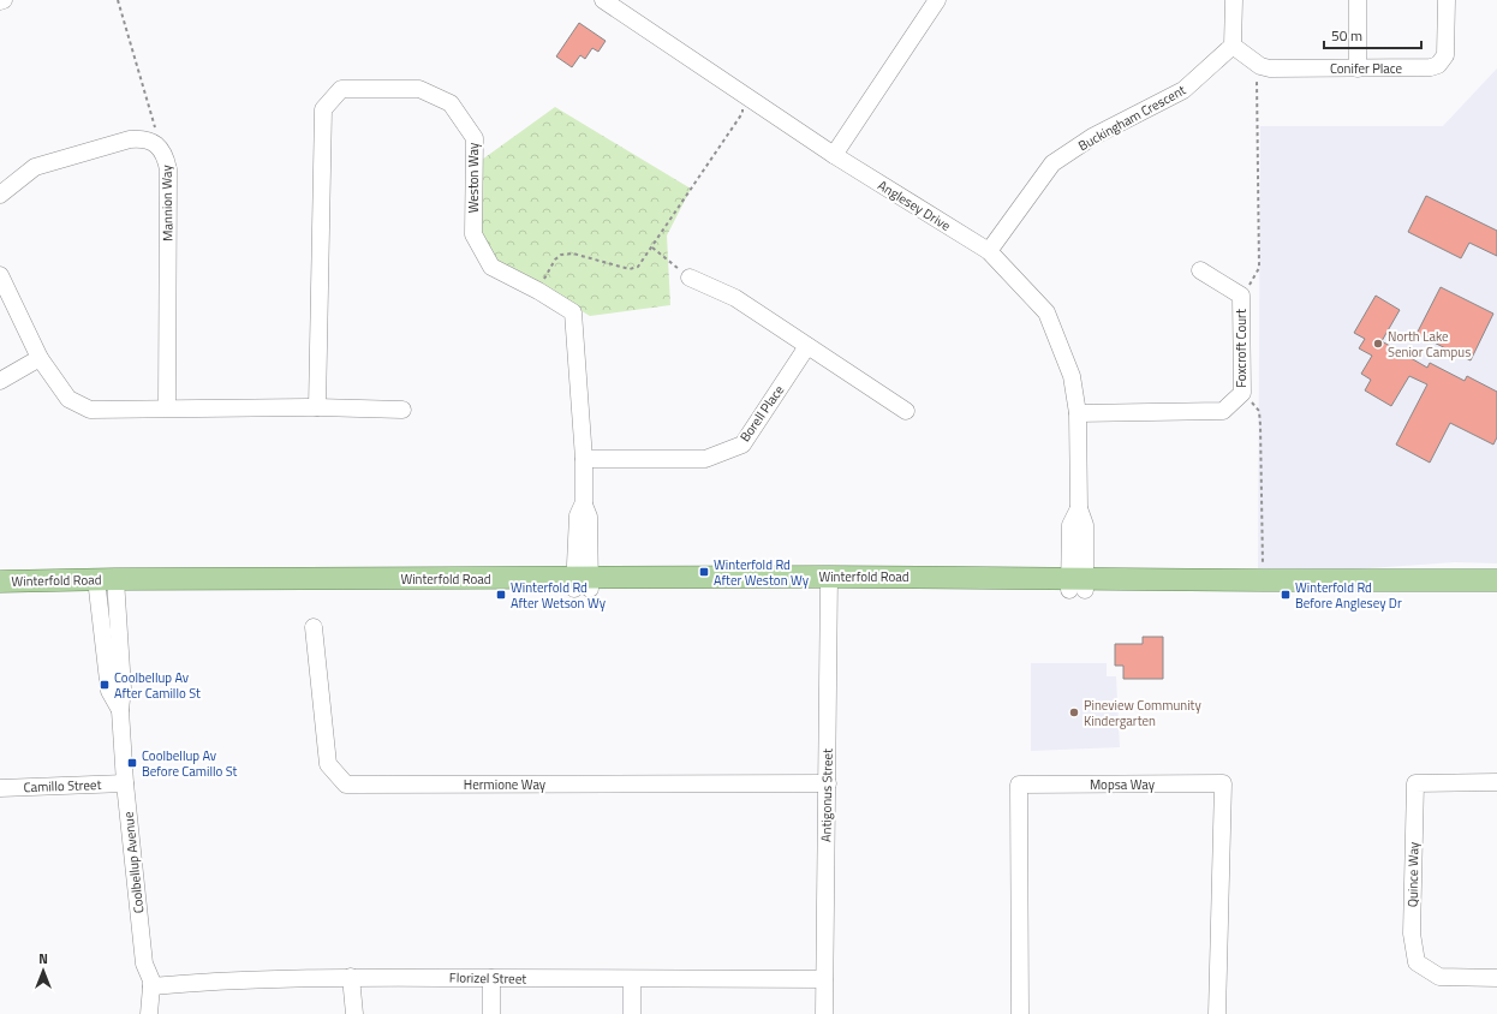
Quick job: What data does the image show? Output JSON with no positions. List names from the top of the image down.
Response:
{
  "streets": {
    "main road": ["Winterfold Road"],
    "street": [
      "Conifer Place",
      "Buckingham Crescent",
      "Weston Way",
      "Mannion Way",
      "Anglesey Drive",
      "Foxcroft Court",
      "Borell Place",
      "Hermione Way",
      "Mopsa Way",
      "Camillo Street",
      "Antigonus Street",
      "Coolbellup Avenue",
      "Quince Way",
      "Florizel Street"
    ]
  },
  "crossings": [
    ["Conifer Place", "Buckingham Crescent"],
    ["Buckingham Crescent", "Anglesey Drive"],
    ["Weston Way", "Borell Place"],
    ["Weston Way", "Winterfold Road"],
    ["Anglesey Drive", "Foxcroft Court"],
    ["Anglesey Drive", "Winterfold Road"],
    ["Winterfold Road", "Antigonus Street"],
    ["Winterfold Road", "Coolbellup Avenue"],
    ["Hermione Way", "Antigonus Street"],
    ["Camillo Street", "Coolbellup Avenue"],
    ["Antigonus Street", "Florizel Street"],
    ["Coolbellup Avenue", "Florizel Street"]
  ],
  "places": {
    "other": ["North Lake Senior Campus", "Pineview Community Kindergarten"],
    "transit": [
      "Winterfold Rd After Weston Wy",
      "Winterfold Rd After Wetson Wy",
      "Winterfold Rd Before Anglesey Dr",
      "Coolbellup Av After Camillo St",
      "Coolbellup Av Before Camillo St"
    ]
  },
  "scale_bar": "50 m",
  "north": "top"
}
